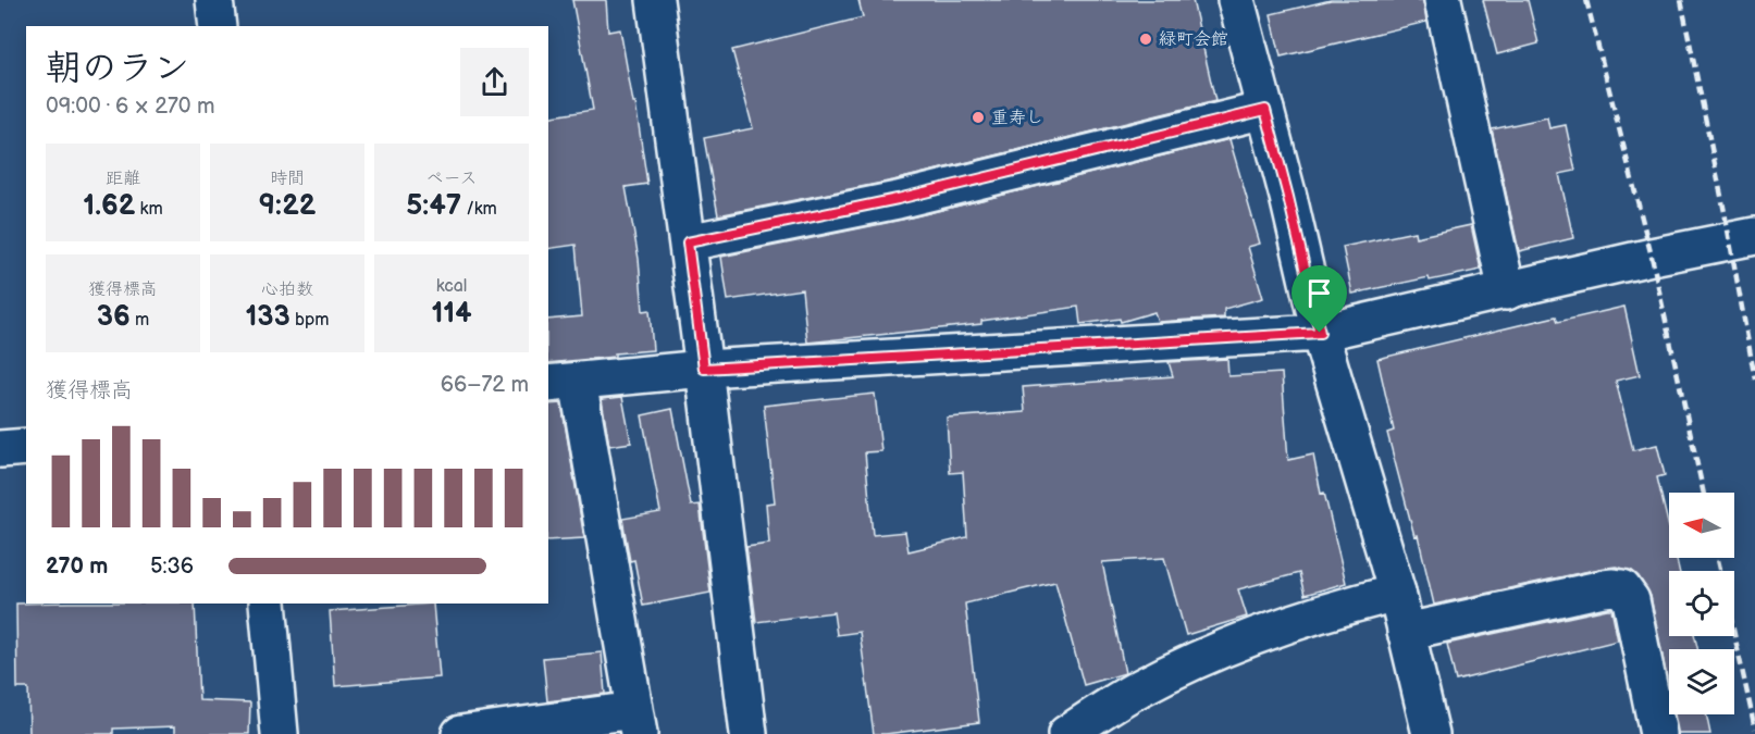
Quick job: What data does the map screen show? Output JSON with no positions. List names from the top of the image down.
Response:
{
  "places": ["緑町会館", "重寿し"],
  "north": "left",
  "page": {
    "heading": ["朝のラン", "09:00 · 6 × 270 m"],
    "stats": [
      ["距離", "1.62 km"],
      ["時間", "9:22"],
      ["ペース", "5:47 /km"],
      ["獲得標高", "36 m"],
      ["心拍数", "133 bpm"],
      ["kcal", "114"]
    ],
    "chart": ["獲得標高", "66–72 m"],
    "list": [
      {
        "name": "270 m",
        "note": "5:36"
      }
    ]
  }
}
